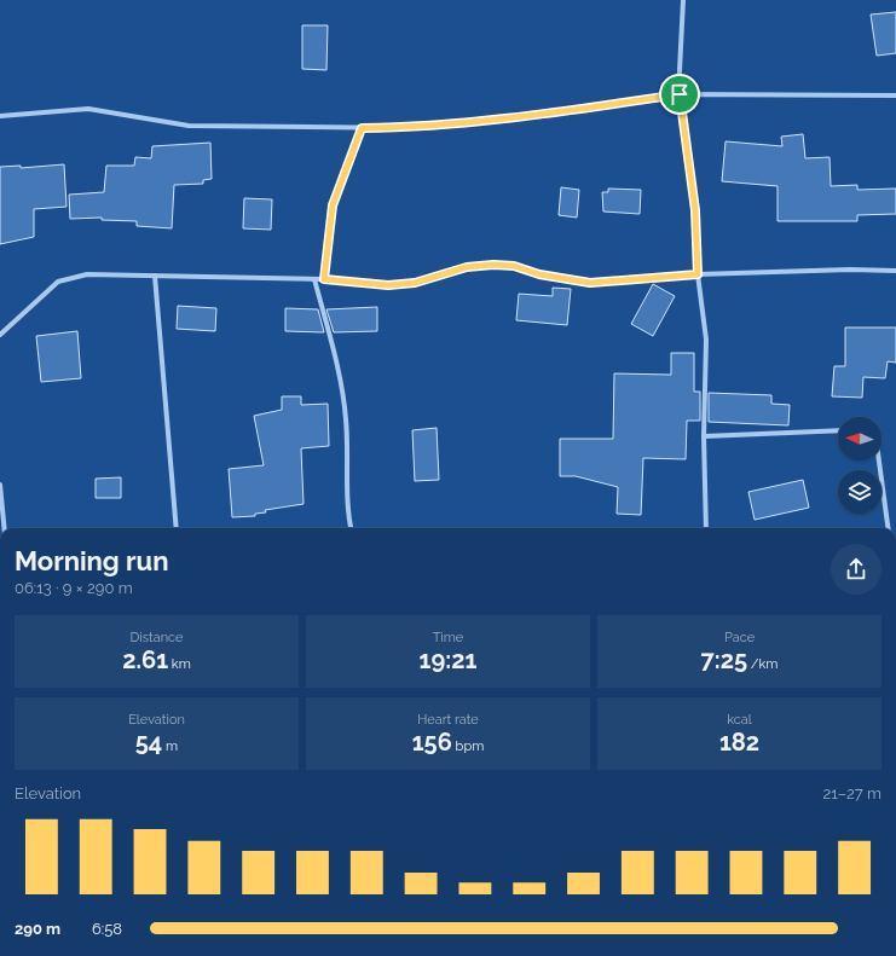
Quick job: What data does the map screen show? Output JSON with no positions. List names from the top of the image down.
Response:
{
  "north": "left",
  "page": {
    "heading": ["Morning run", "06:13 · 9 × 290 m"],
    "stats": [
      ["Distance", "2.61 km"],
      ["Time", "19:21"],
      ["Pace", "7:25 /km"],
      ["Elevation", "54 m"],
      ["Heart rate", "156 bpm"],
      ["kcal", "182"]
    ],
    "chart": ["Elevation", "21–27 m"],
    "list": [
      {
        "name": "290 m",
        "note": "6:58"
      }
    ]
  }
}
